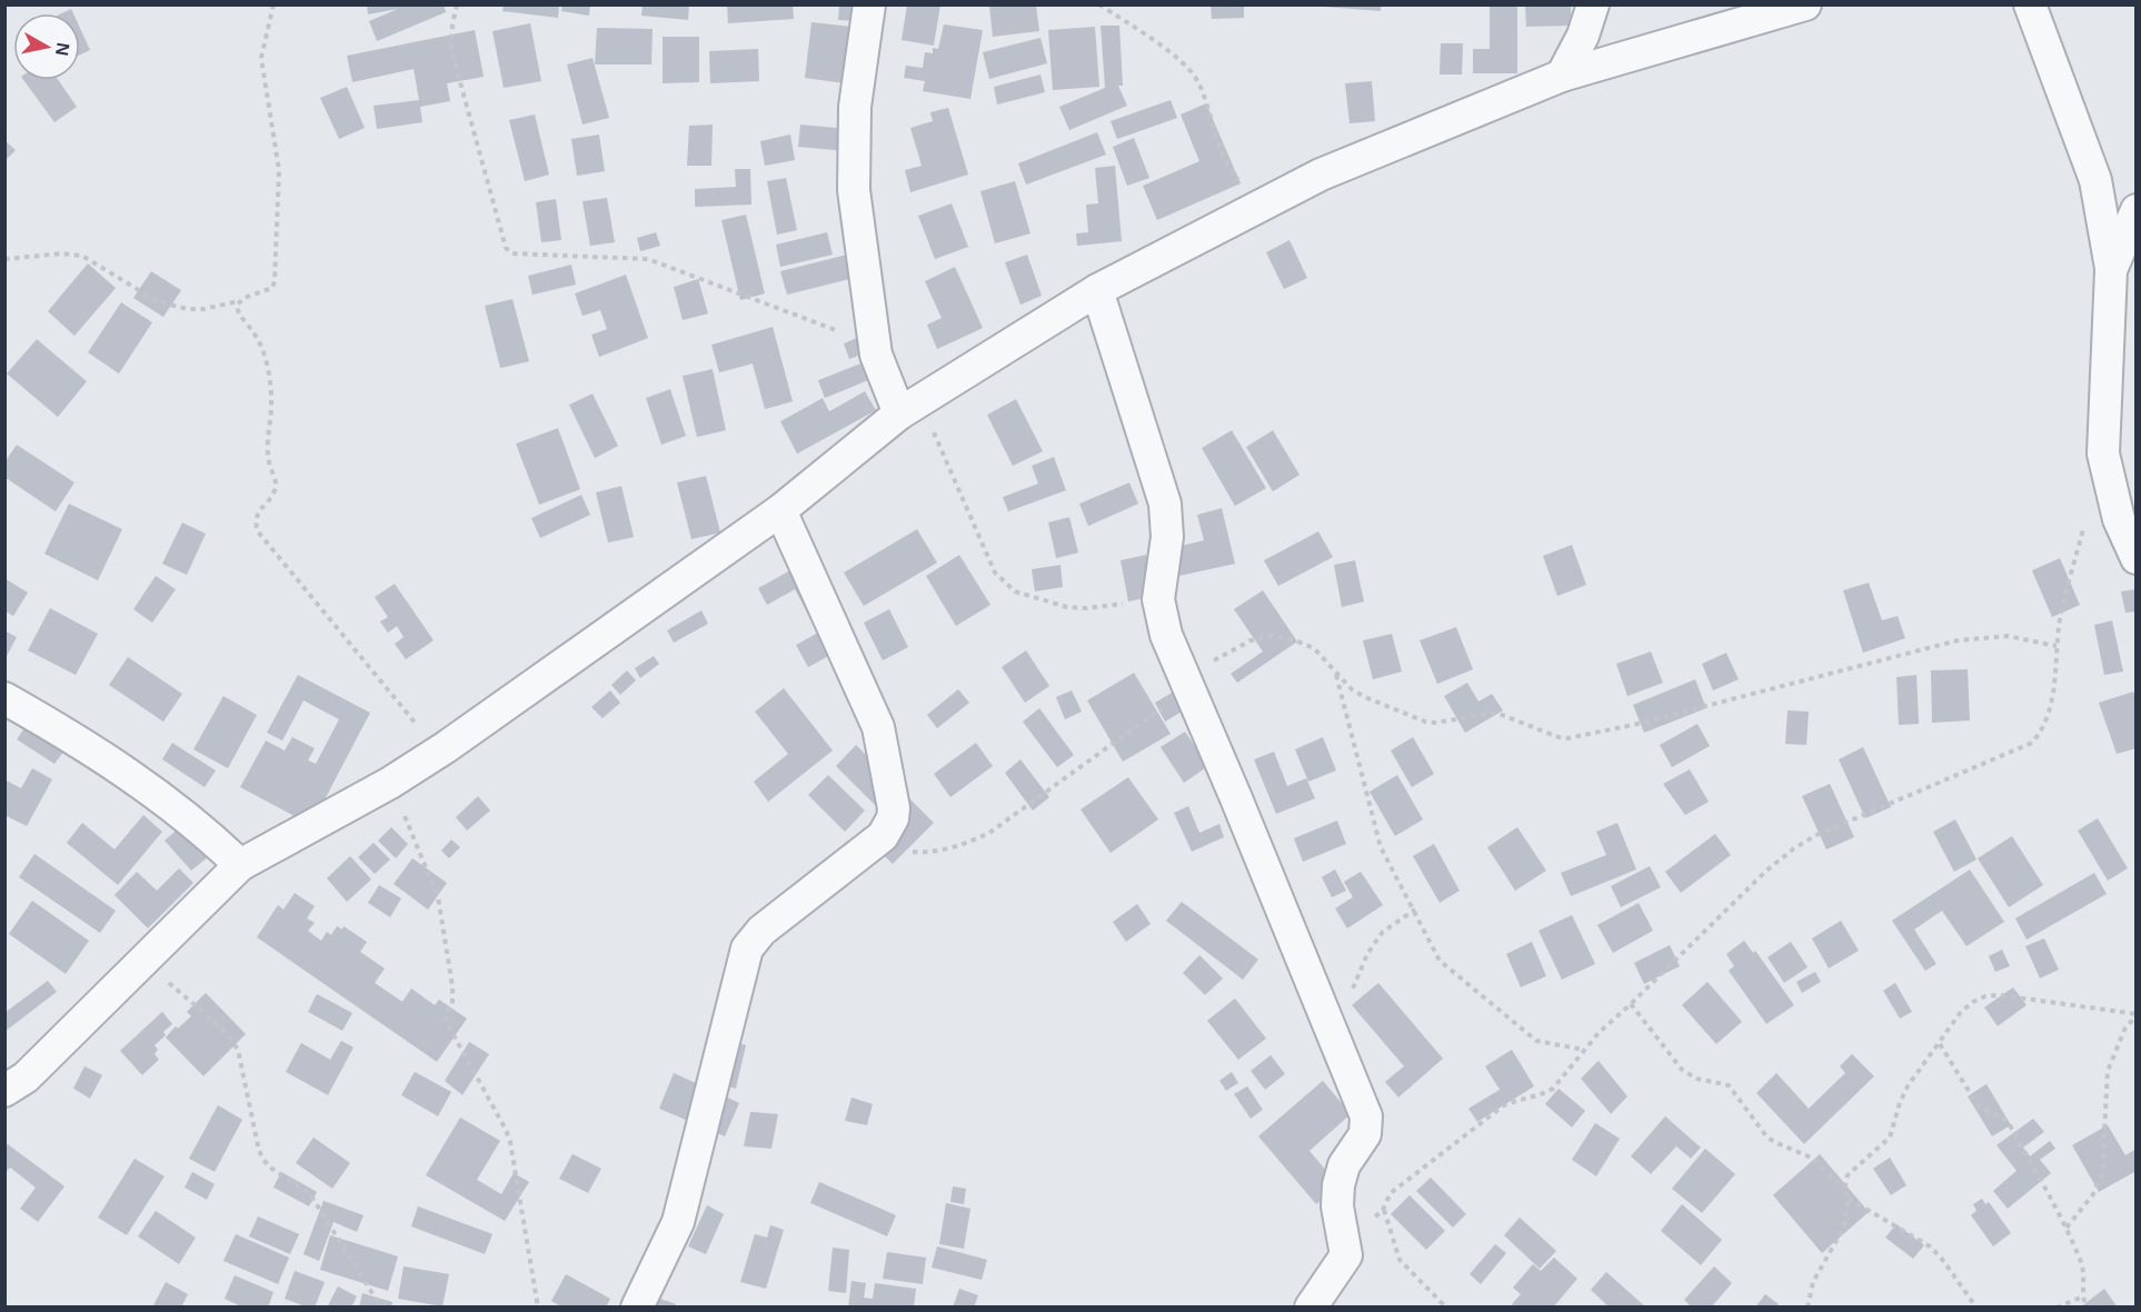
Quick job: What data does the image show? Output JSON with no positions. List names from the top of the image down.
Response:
{
  "north": "right"
}
